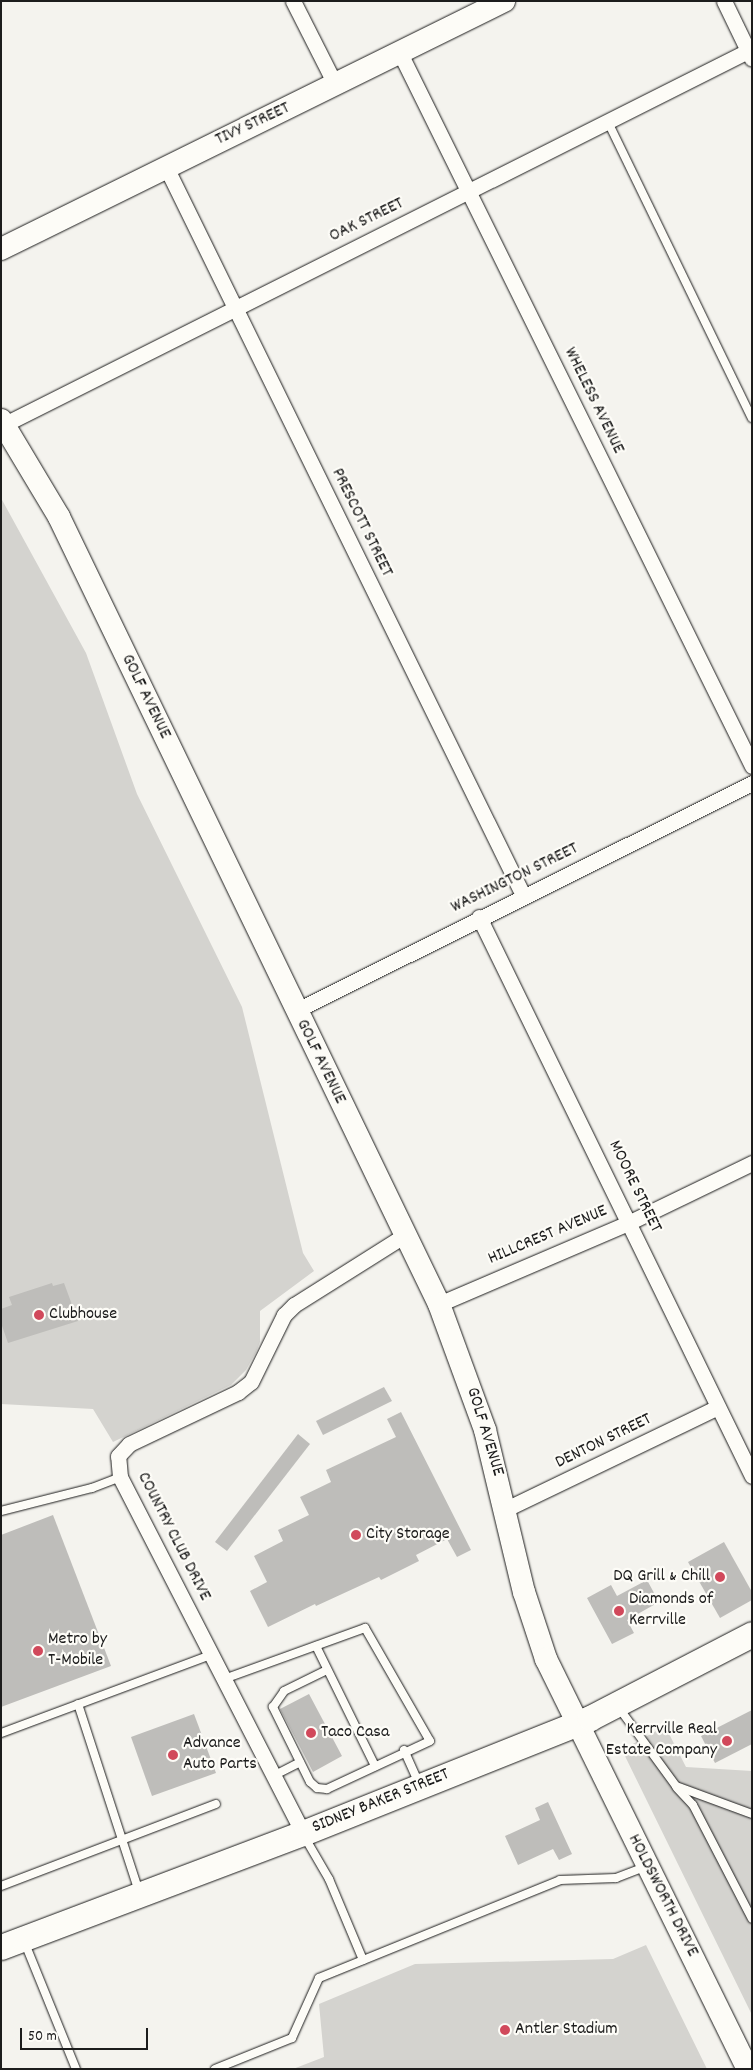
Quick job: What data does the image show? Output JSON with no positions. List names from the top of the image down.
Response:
{
  "streets": {
    "main road": [
      "TIVY STREET",
      "GOLF AVENUE",
      "SIDNEY BAKER STREET",
      "HOLDSWORTH DRIVE"
    ],
    "street": [
      "OAK STREET",
      "WHELESS AVENUE",
      "PRESCOTT STREET",
      "WASHINGTON STREET",
      "MOORE STREET",
      "HILLCREST AVENUE",
      "DENTON STREET",
      "COUNTRY CLUB DRIVE"
    ]
  },
  "crossings": [
    ["TIVY STREET", "WHELESS AVENUE"],
    ["TIVY STREET", "PRESCOTT STREET"],
    ["OAK STREET", "WHELESS AVENUE"],
    ["OAK STREET", "PRESCOTT STREET"],
    ["OAK STREET", "GOLF AVENUE"],
    ["PRESCOTT STREET", "WASHINGTON STREET"],
    ["GOLF AVENUE", "WASHINGTON STREET"],
    ["GOLF AVENUE", "HILLCREST AVENUE"],
    ["GOLF AVENUE", "DENTON STREET"],
    ["GOLF AVENUE", "COUNTRY CLUB DRIVE"],
    ["GOLF AVENUE", "SIDNEY BAKER STREET"],
    ["GOLF AVENUE", "HOLDSWORTH DRIVE"],
    ["WASHINGTON STREET", "MOORE STREET"],
    ["MOORE STREET", "HILLCREST AVENUE"],
    ["MOORE STREET", "DENTON STREET"],
    ["COUNTRY CLUB DRIVE", "SIDNEY BAKER STREET"],
    ["SIDNEY BAKER STREET", "HOLDSWORTH DRIVE"]
  ],
  "places": [
    "Clubhouse",
    "City Storage",
    "DQ Grill & Chill",
    "Diamonds of Kerrville",
    "Metro by T-Mobile",
    "Taco Casa",
    "Kerrville Real Estate Company",
    "Advance Auto Parts",
    "Antler Stadium"
  ],
  "scale_bar": "50 m"
}
